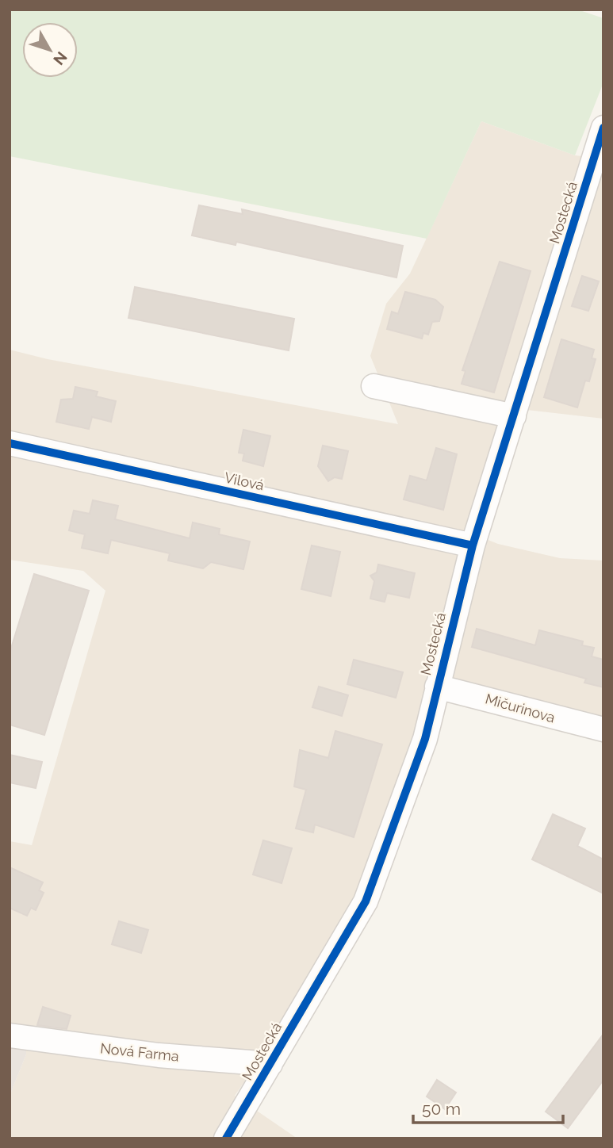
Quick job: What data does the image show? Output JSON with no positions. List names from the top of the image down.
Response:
{
  "streets": {
    "street": [
      "Mostecká",
      "Vilová",
      "Mičurinova",
      "Nová Farma"
    ]
  },
  "crossings": [
    ["Mostecká", "Vilová"],
    ["Mostecká", "Mičurinova"],
    ["Mostecká", "Nová Farma"]
  ],
  "scale_bar": "50 m",
  "north": "bottom right"
}
